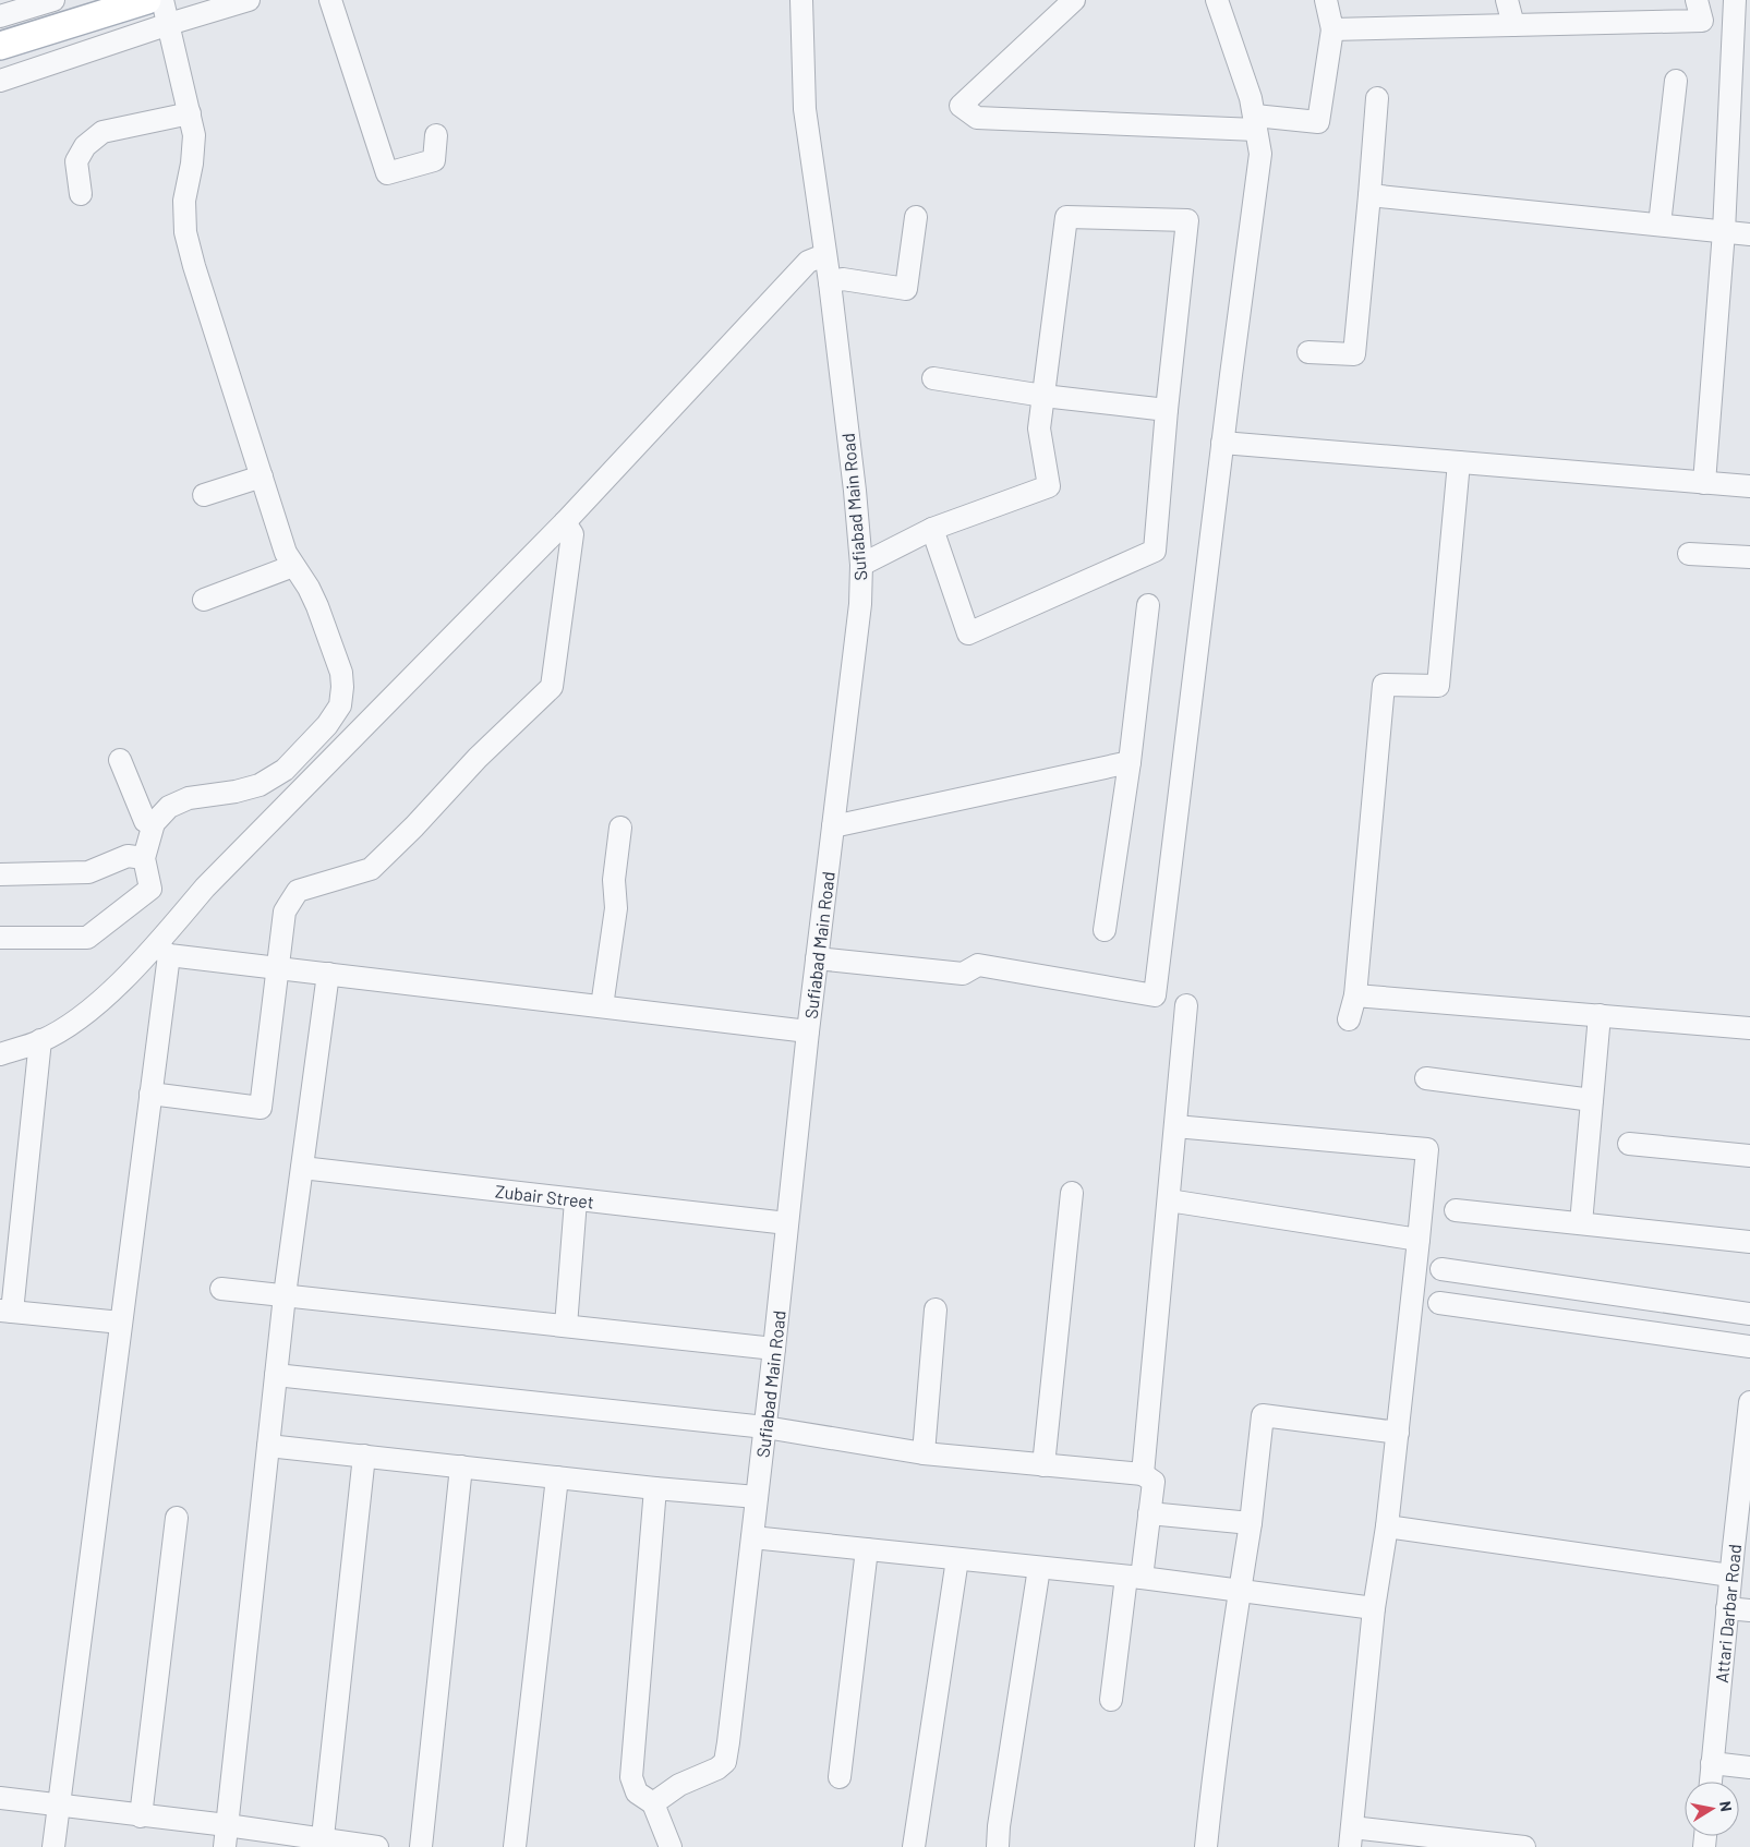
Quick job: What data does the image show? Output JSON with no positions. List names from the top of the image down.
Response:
{
  "streets": {
    "street": ["Sufiabad Main Road", "Zubair Street", "Attari Darbar Road"]
  },
  "crossings": [
    ["Sufiabad Main Road", "Zubair Street"]
  ],
  "north": "right"
}
